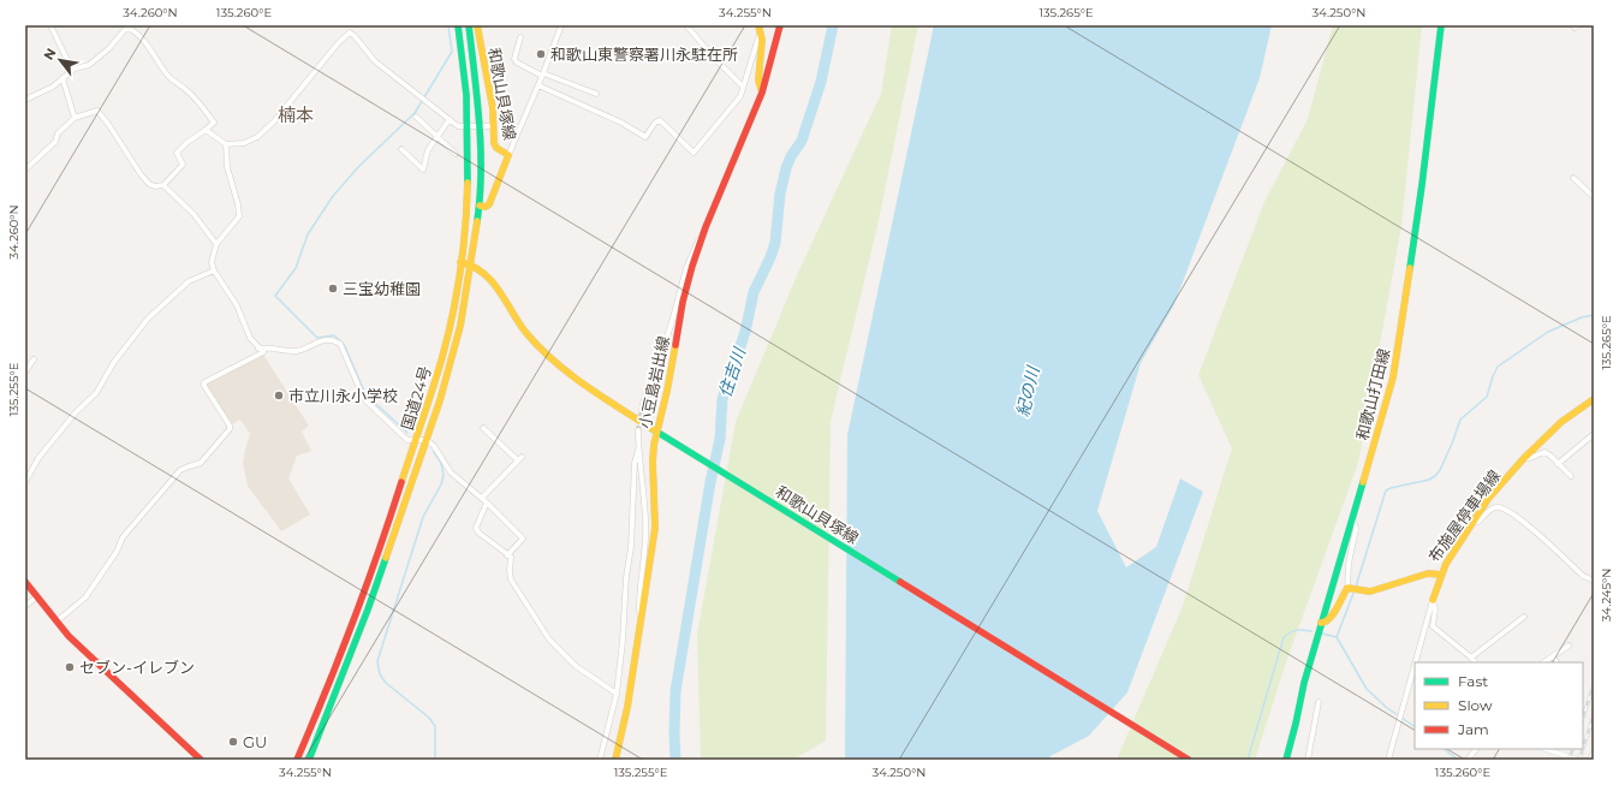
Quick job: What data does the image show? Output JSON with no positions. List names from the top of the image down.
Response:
{
  "streets": {
    "main road": [
      "和歌山貝塚線",
      "小豆島岩出線",
      "和歌山打田線",
      "国道24号",
      "布施屋停車場線"
    ]
  },
  "crossings": [
    ["和歌山貝塚線", "小豆島岩出線"],
    ["和歌山貝塚線", "国道24号"]
  ],
  "districts": ["楠本"],
  "water": ["住吉川", "紀の川"],
  "places": [
    "和歌山東警察署川永駐在所",
    "三宝幼稚園",
    "市立川永小学校",
    "セブン-イレブン",
    "GU"
  ],
  "legend": ["Fast", "Slow", "Jam"],
  "north": "top left",
  "coordinates": [
    "34.260°N",
    "135.260°E",
    "34.255°N",
    "135.265°E",
    "34.250°N",
    "135.255°E",
    "34.245°N"
  ]
}
